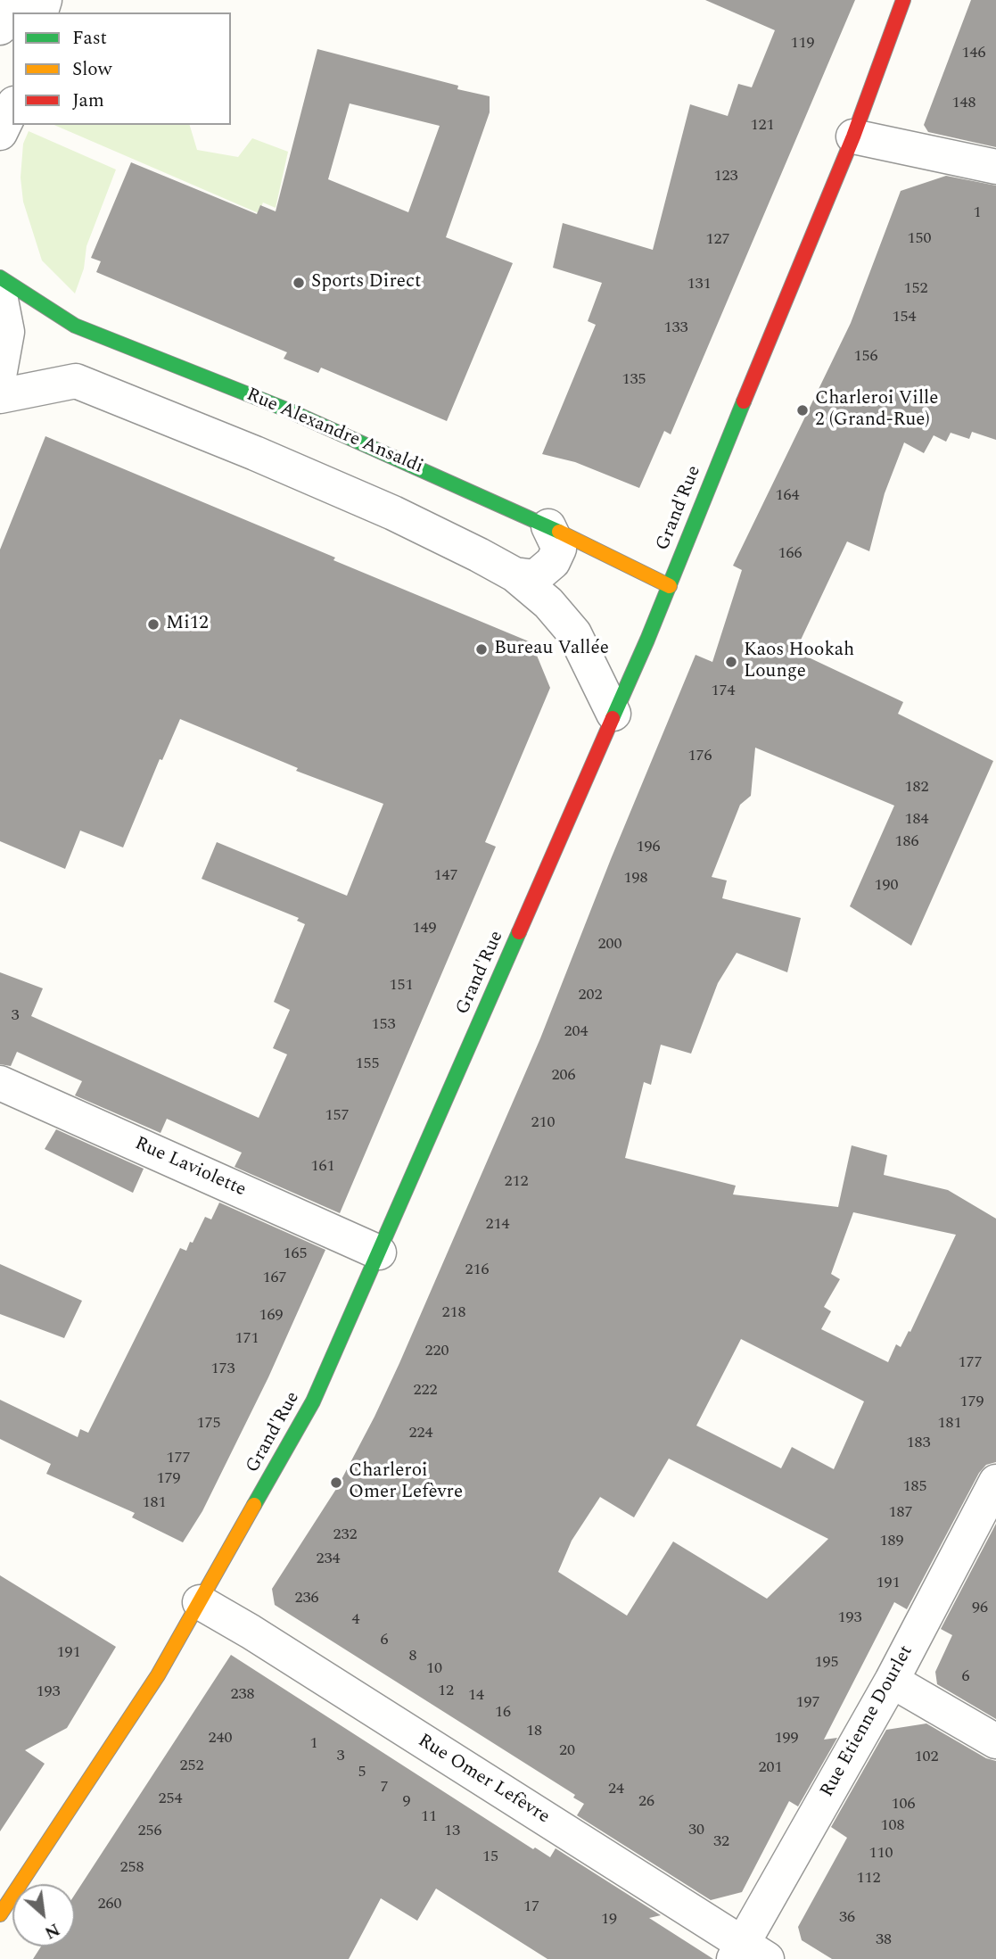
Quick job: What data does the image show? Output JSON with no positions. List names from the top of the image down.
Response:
{
  "streets": {
    "main road": ["Rue Alexandre Ansaldi", "Grand'Rue"],
    "street": ["Rue Laviolette", "Rue Etienne Dourlet", "Rue Omer Lefèvre"]
  },
  "crossings": [
    ["Rue Alexandre Ansaldi", "Grand'Rue"],
    ["Grand'Rue", "Rue Laviolette"],
    ["Grand'Rue", "Rue Omer Lefèvre"],
    ["Rue Etienne Dourlet", "Rue Omer Lefèvre"]
  ],
  "places": [
    "Sports Direct",
    "Charleroi Ville 2 (Grand-Rue)",
    "Mi12",
    "Bureau Vallée",
    "Kaos Hookah Lounge",
    "Charleroi Omer Lefèvre"
  ],
  "house_numbers": [
    "119",
    "146",
    "148",
    "121",
    "123",
    "1",
    "150",
    "127",
    "131",
    "152",
    "154",
    "133",
    "156",
    "135",
    "164",
    "166",
    "174",
    "176",
    "182",
    "184",
    "186",
    "196",
    "147",
    "198",
    "190",
    "149",
    "200",
    "151",
    "202",
    "3",
    "153",
    "204",
    "155",
    "206",
    "157",
    "210",
    "161",
    "212",
    "214",
    "165",
    "216",
    "167",
    "218",
    "169",
    "171",
    "220",
    "177",
    "173",
    "222",
    "179",
    "175",
    "181",
    "224",
    "183",
    "177",
    "179",
    "185",
    "181",
    "187",
    "232",
    "189",
    "234",
    "191",
    "236",
    "96",
    "193",
    "4",
    "6",
    "191",
    "8",
    "195",
    "10",
    "6",
    "12",
    "193",
    "238",
    "14",
    "197",
    "16",
    "18",
    "240",
    "199",
    "1",
    "20",
    "3",
    "102",
    "252",
    "201",
    "5",
    "7",
    "24",
    "254",
    "9",
    "26",
    "106",
    "11",
    "108",
    "30",
    "256",
    "13",
    "32",
    "110",
    "15",
    "258",
    "112",
    "260",
    "17",
    "36",
    "19",
    "38"
  ],
  "legend": ["Fast", "Slow", "Jam"],
  "north": "bottom right"
}
